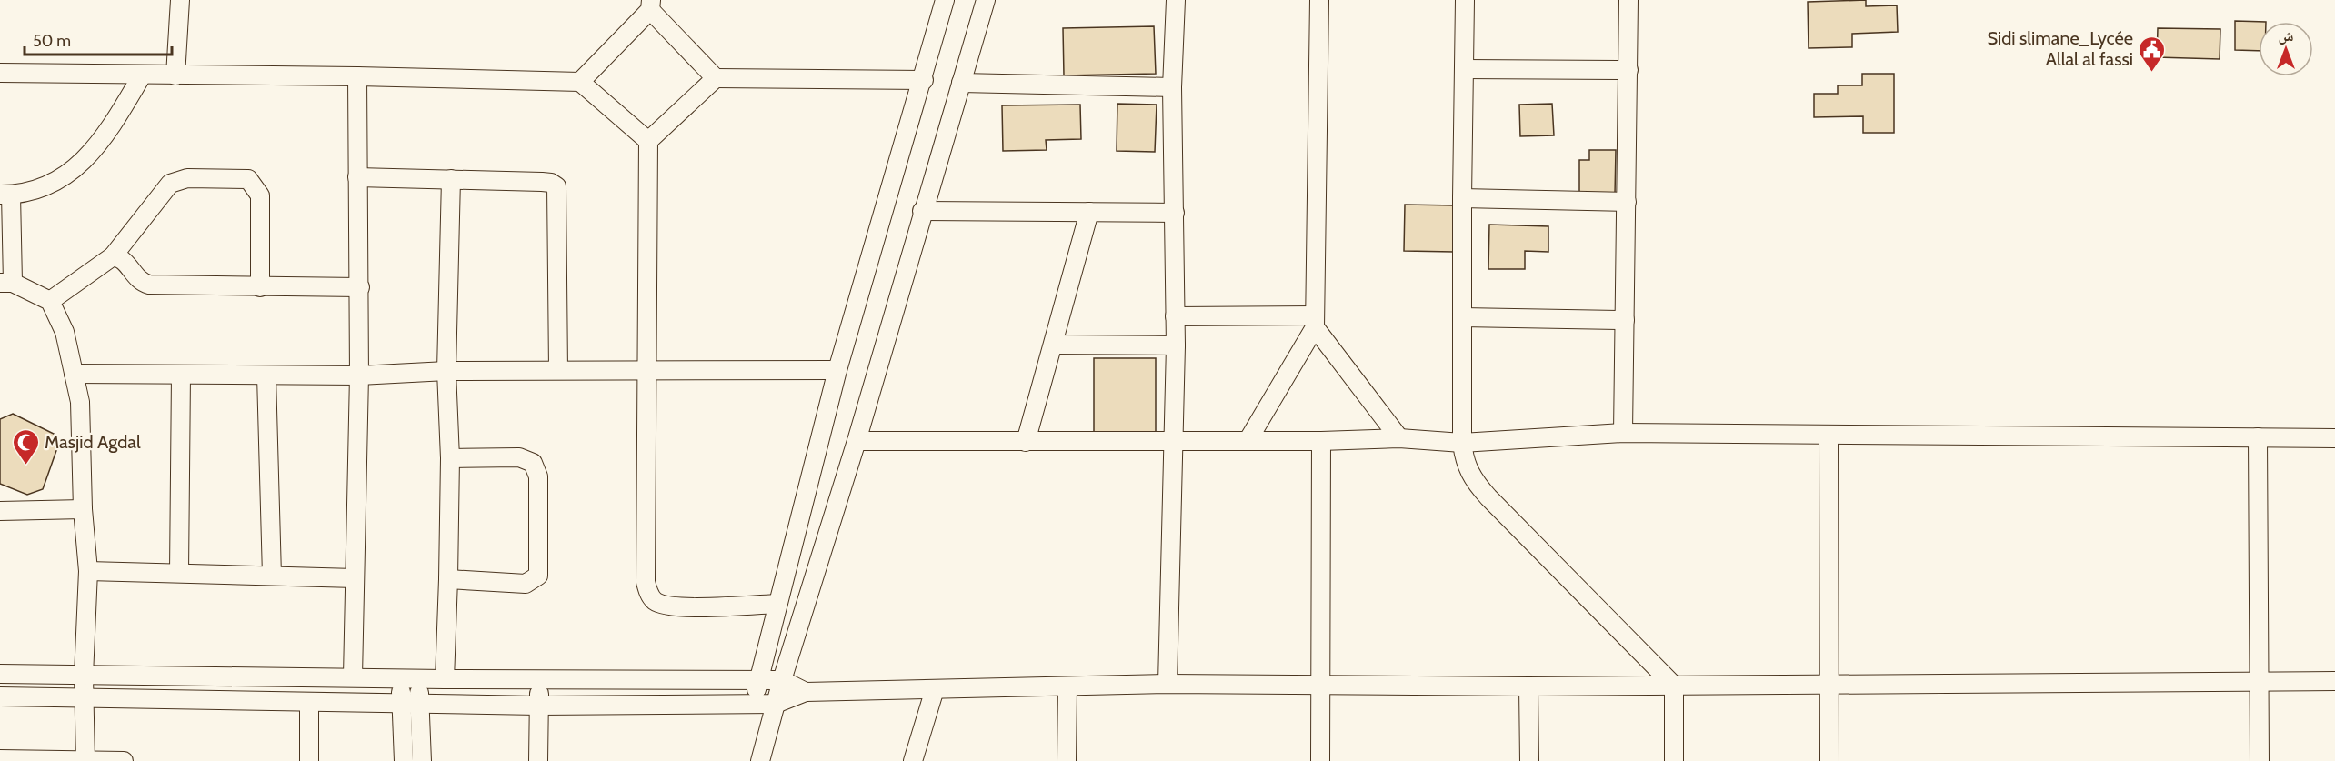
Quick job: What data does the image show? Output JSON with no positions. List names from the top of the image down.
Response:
{
  "places": {
    "public building": ["Sidi slimane_Lycée Allal al fassi"],
    "mosque": ["Masjid Agdal"]
  },
  "scale_bar": "50 m",
  "north": "top"
}
